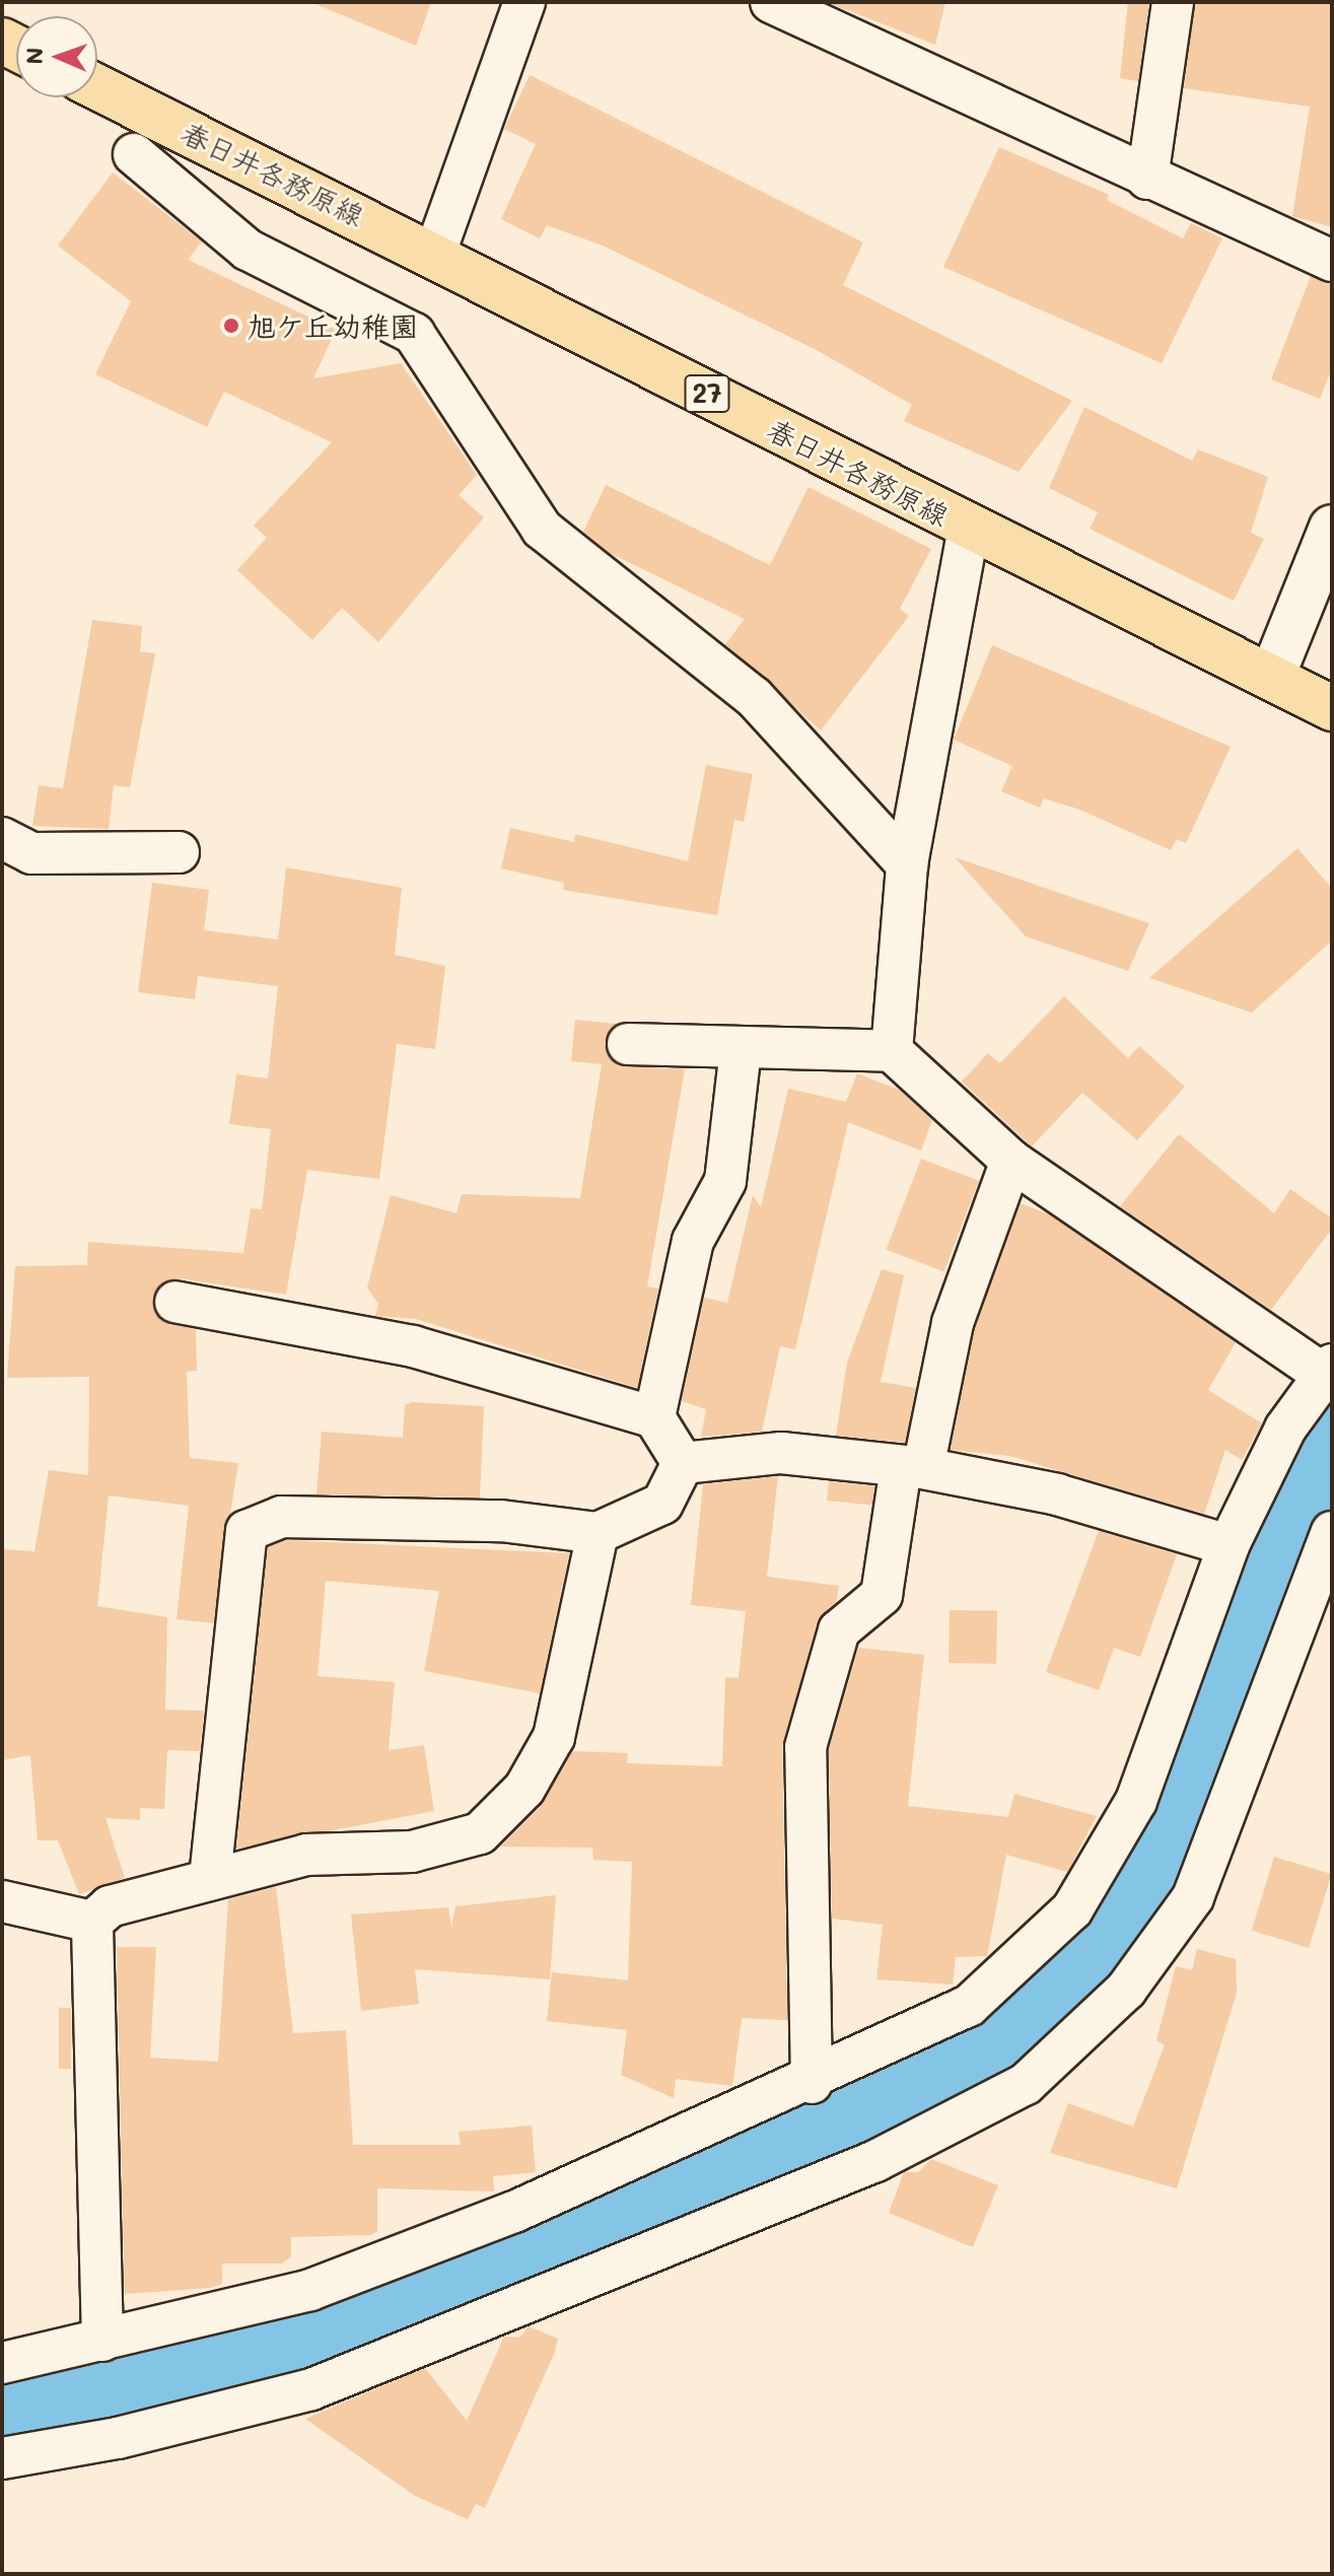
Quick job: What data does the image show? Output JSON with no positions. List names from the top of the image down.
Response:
{
  "streets": {
    "main road": ["春日井各務原線", "27"]
  },
  "places": ["旭ケ丘幼稚園"],
  "north": "left"
}
